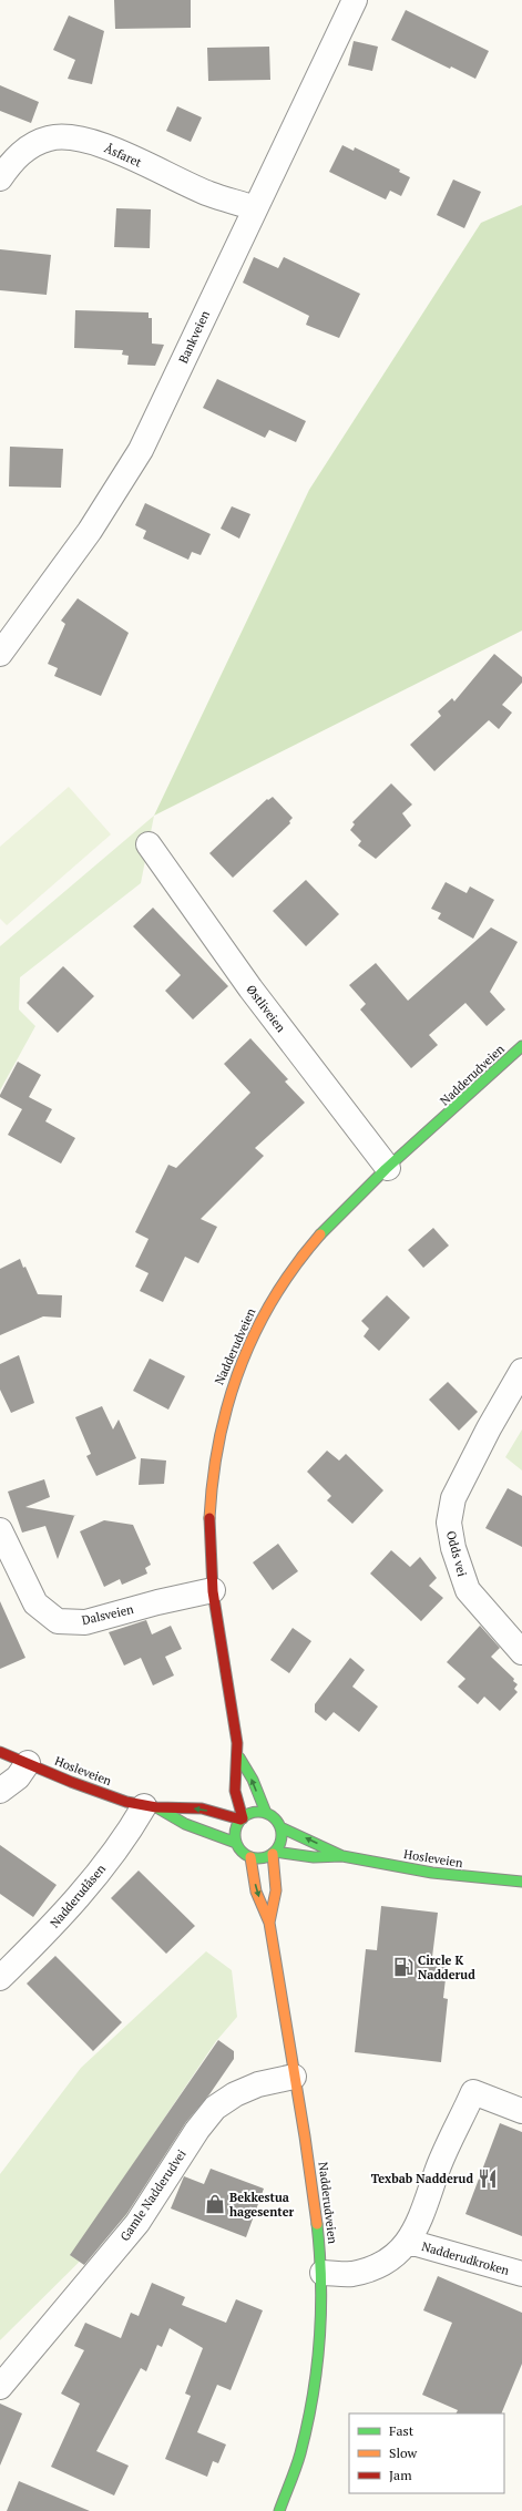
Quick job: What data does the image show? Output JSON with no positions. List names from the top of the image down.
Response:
{
  "streets": {
    "main road": ["Nadderudveien", "Hosleveien"],
    "street": [
      "Åsfaret",
      "Bankveien",
      "Østliveien",
      "Odds vei",
      "Dalsveien",
      "Nadderudåsen",
      "Gamle Nadderudvei",
      "Nadderudkroken"
    ]
  },
  "crossings": [
    ["Åsfaret", "Bankveien"],
    ["Østliveien", "Nadderudveien"],
    ["Nadderudveien", "Dalsveien"],
    ["Nadderudveien", "Hosleveien"],
    ["Nadderudveien", "Gamle Nadderudvei"],
    ["Nadderudveien", "Nadderudkroken"],
    ["Hosleveien", "Nadderudåsen"]
  ],
  "places": {
    "fuel station": ["Circle K Nadderud"],
    "restaurant": ["Texbab Nadderud"],
    "shop": ["Bekkestua hagesenter"]
  },
  "legend": ["Fast", "Slow", "Jam"]
}
